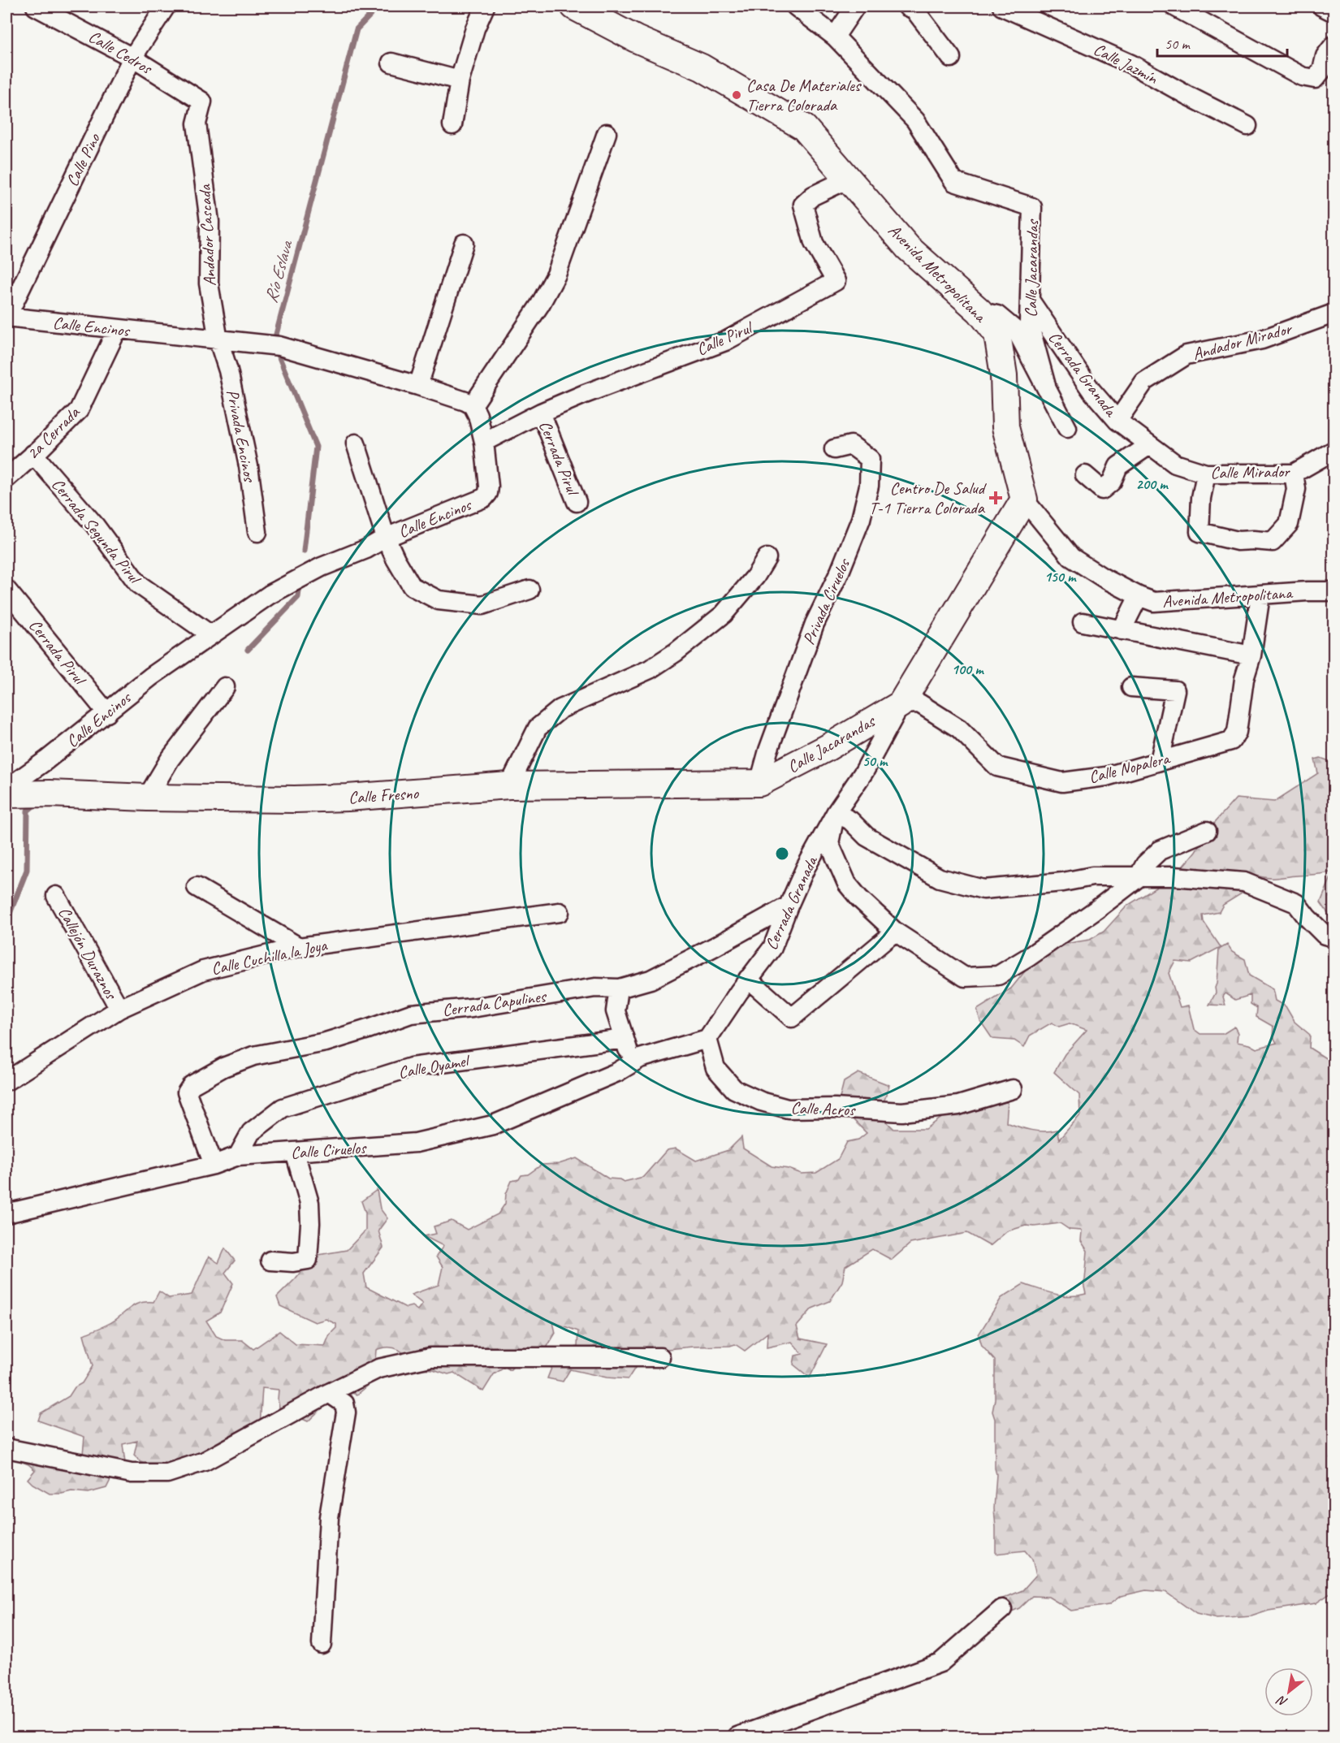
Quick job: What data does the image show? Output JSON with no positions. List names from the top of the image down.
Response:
{
  "streets": {
    "street": [
      "Calle Cedros",
      "Calle Jazmín",
      "Calle Pino",
      "Andador Cascada",
      "Calle Jacarandas",
      "Avenida Metropolitana",
      "Calle Encinos",
      "Calle Pirul",
      "Andador Mirador",
      "Cerrada Granada",
      "2a Cerrada",
      "Privada Encinos",
      "Cerrada Pirul",
      "Calle Mirador",
      "Cerrada Segunda Pirul",
      "Privada Ciruelos",
      "Calle Nopalera",
      "Calle Fresno",
      "Callejón Duraznos",
      "Calle Cuchilla la Joya",
      "Cerrada Capulines",
      "Calle Oyamel",
      "Calle Acros",
      "Calle Ciruelos"
    ]
  },
  "crossings": [
    ["Calle Cedros", "Calle Pino"],
    ["Calle Cedros", "Andador Cascada"],
    ["Calle Pino", "Calle Encinos"],
    ["Andador Cascada", "Calle Encinos"],
    ["Andador Cascada", "Privada Encinos"],
    ["Calle Jacarandas", "Avenida Metropolitana"],
    ["Calle Jacarandas", "Cerrada Granada"],
    ["Calle Jacarandas", "Privada Ciruelos"],
    ["Calle Jacarandas", "Calle Nopalera"],
    ["Calle Jacarandas", "Calle Fresno"],
    ["Avenida Metropolitana", "Calle Pirul"],
    ["Avenida Metropolitana", "Calle Nopalera"],
    ["Calle Encinos", "Calle Pirul"],
    ["Calle Encinos", "2a Cerrada"],
    ["Calle Encinos", "Privada Encinos"],
    ["Calle Encinos", "Cerrada Pirul"],
    ["Calle Encinos", "Cerrada Segunda Pirul"],
    ["Calle Pirul", "Cerrada Pirul"],
    ["Andador Mirador", "Cerrada Granada"],
    ["Andador Mirador", "Calle Mirador"],
    ["Cerrada Granada", "Calle Mirador"],
    ["Cerrada Granada", "Cerrada Capulines"],
    ["Cerrada Granada", "Calle Acros"],
    ["2a Cerrada", "Cerrada Segunda Pirul"],
    ["Privada Ciruelos", "Calle Fresno"],
    ["Callejón Duraznos", "Calle Cuchilla la Joya"],
    ["Cerrada Capulines", "Calle Ciruelos"],
    ["Calle Oyamel", "Calle Ciruelos"]
  ],
  "water": ["Río Eslava"],
  "places": {
    "other": ["Casa De Materiales Tierra Colorada"],
    "health": ["Centro De Salud T-1 Tierra Colorada"]
  },
  "scale_bar": "50 m",
  "north": "bottom left",
  "rings": [
    "200 m",
    "150 m",
    "100 m",
    "50 m"
  ]
}
